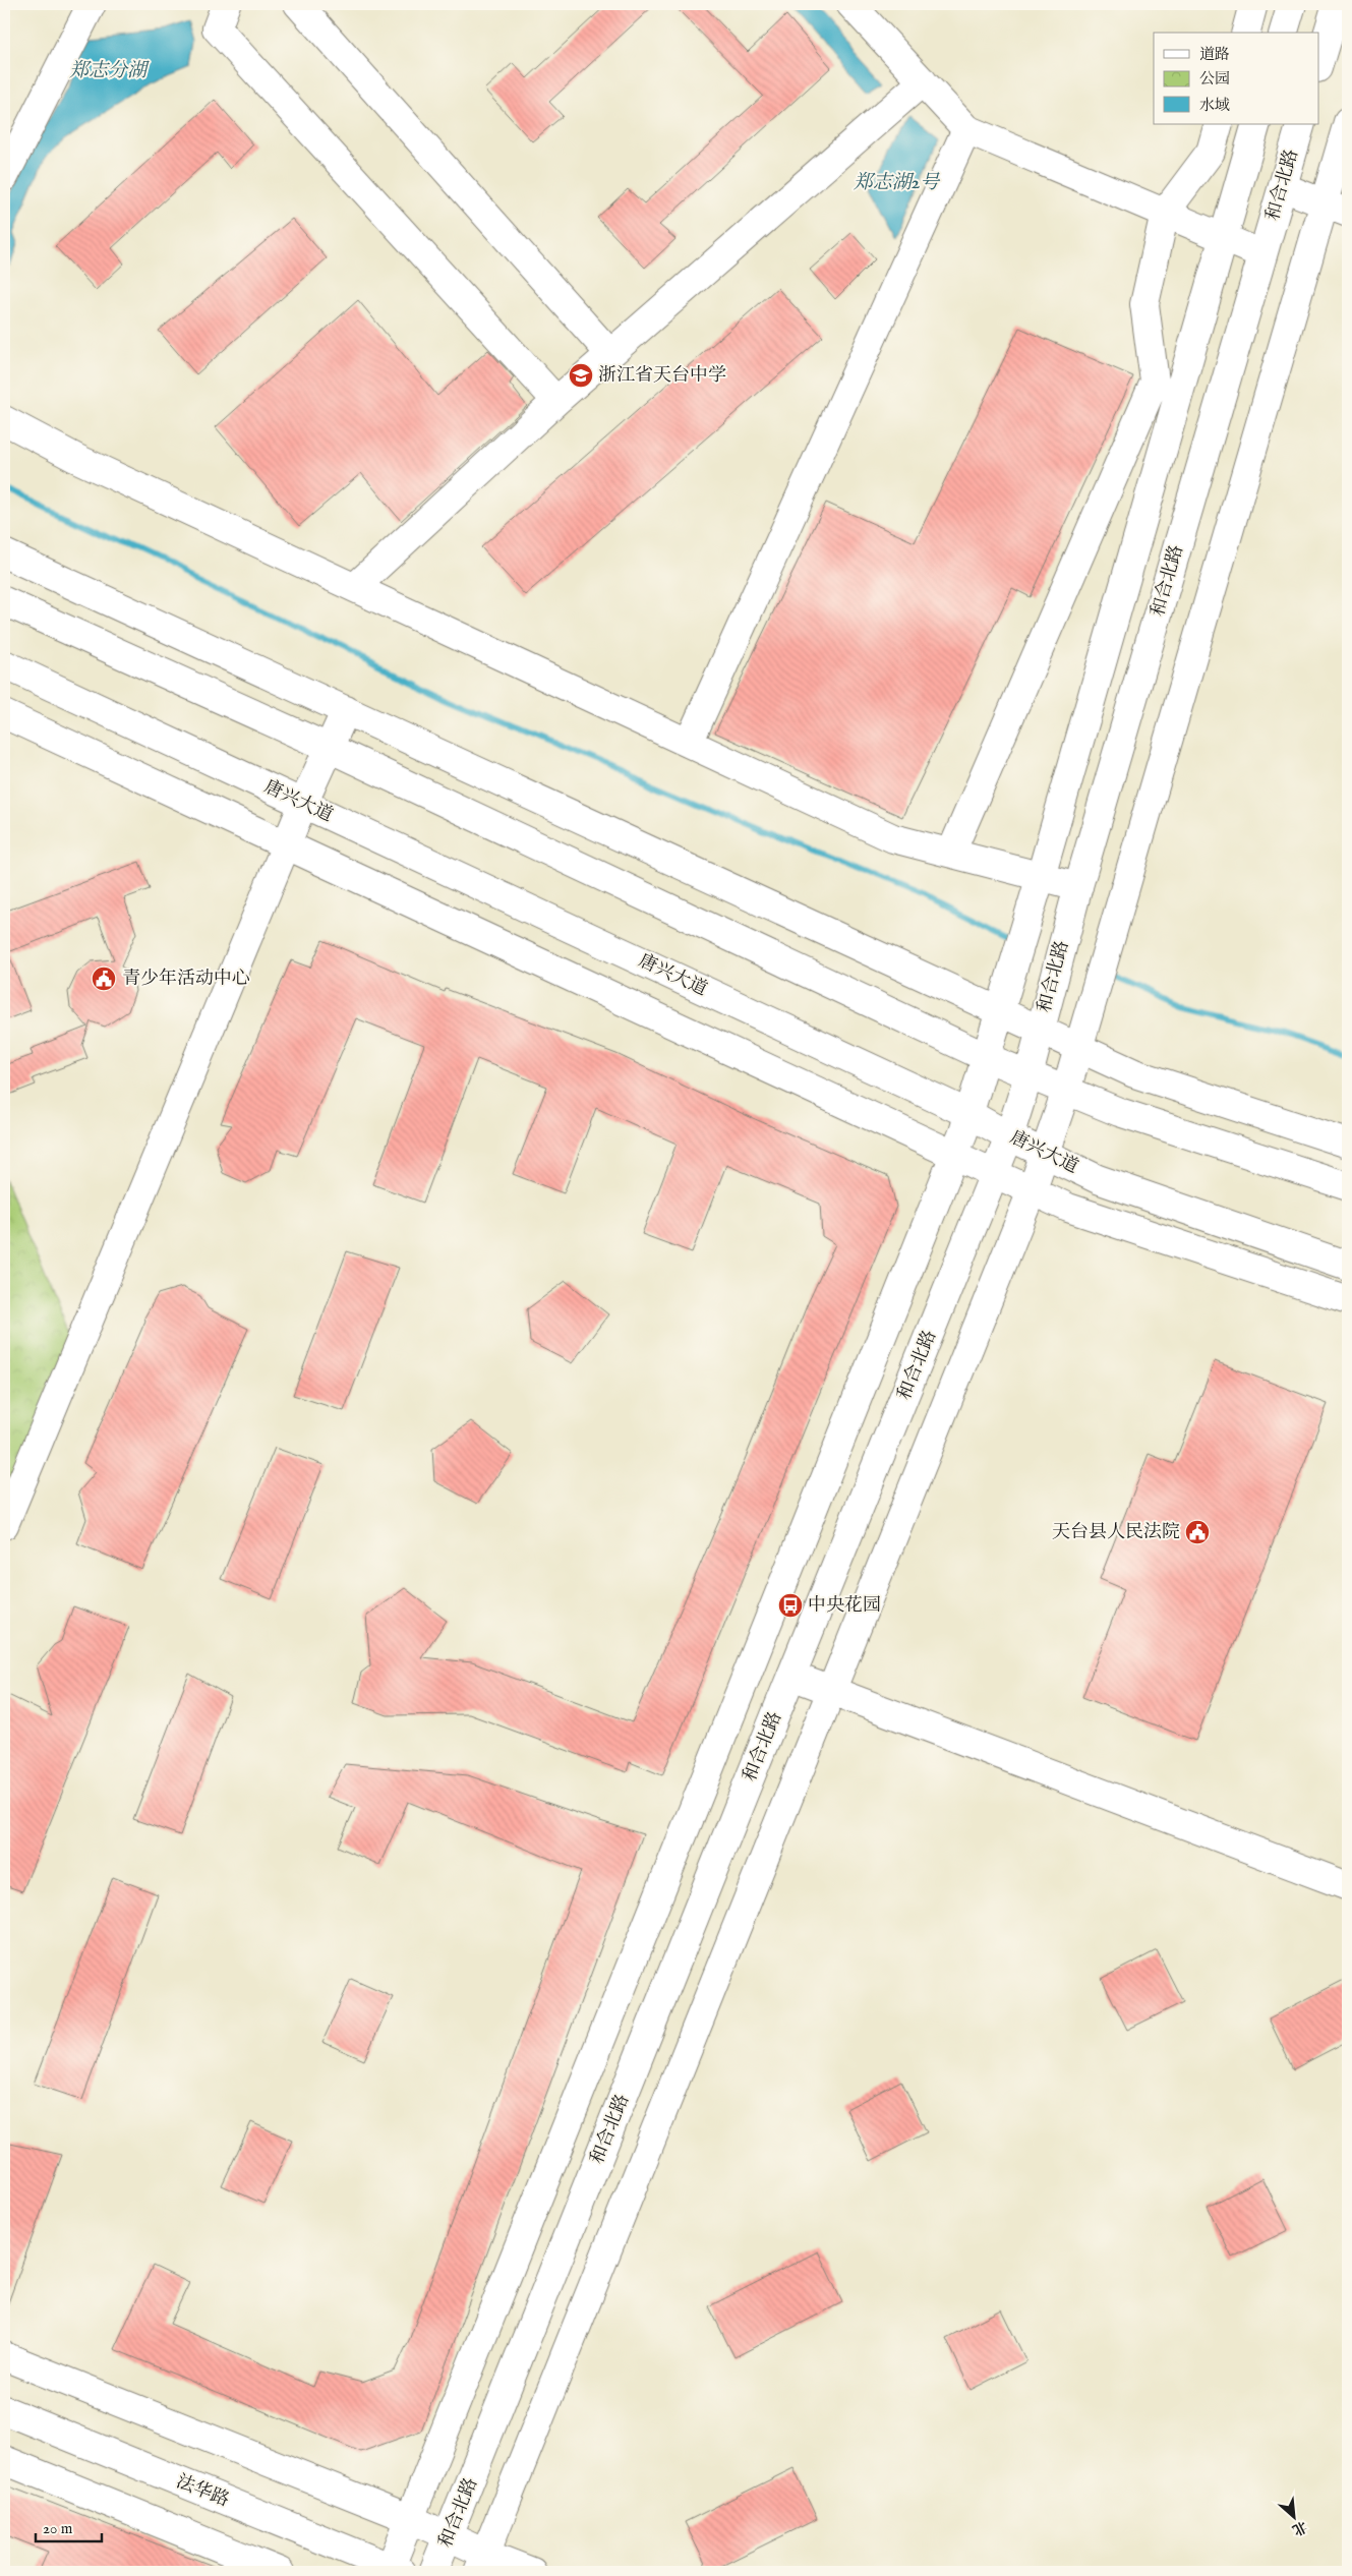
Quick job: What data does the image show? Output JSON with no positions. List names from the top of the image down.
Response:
{
  "streets": {
    "main road": ["和合北路", "唐兴大道", "法华路"]
  },
  "crossings": [
    ["和合北路", "唐兴大道"]
  ],
  "water": ["郑志分湖", "郑志湖2号"],
  "places": {
    "school or university": ["浙江省天台中学"],
    "public building": ["青少年活动中心", "天台县人民法院"],
    "bus stop": ["中央花园"]
  },
  "legend": ["道路", "公园", "水域"],
  "scale_bar": "20 m",
  "north": "bottom right"
}
